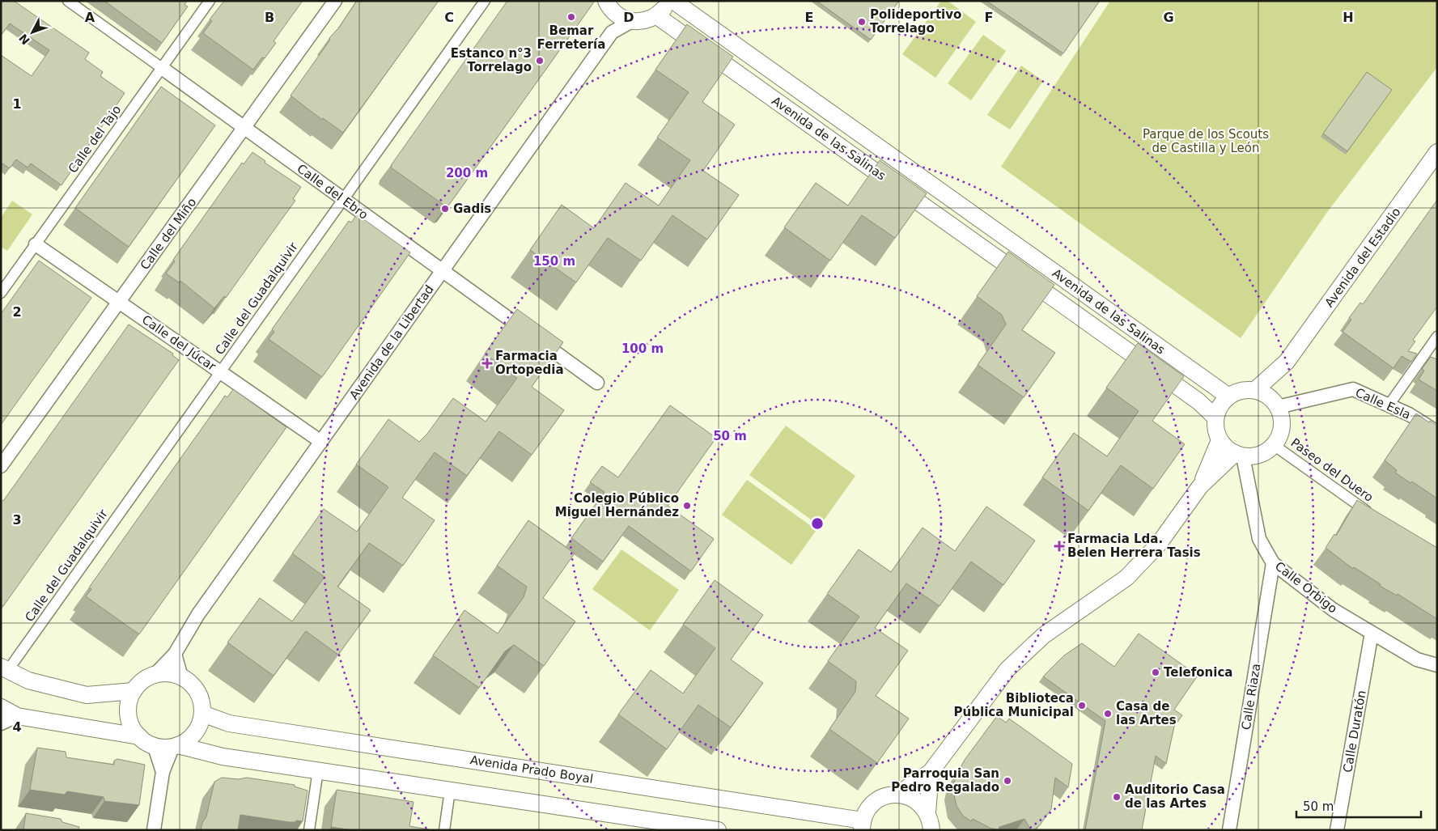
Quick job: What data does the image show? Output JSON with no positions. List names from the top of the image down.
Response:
{
  "streets": {
    "street": [
      "Avenida de las Salinas",
      "Calle del Tajo",
      "Calle del Ebro",
      "Calle del Miño",
      "Avenida del Estadio",
      "Calle del Guadalquivir",
      "Avenida de la Libertad",
      "Calle del Júcar",
      "Calle Esla",
      "Paseo del Duero",
      "Calle Órbigo",
      "Calle Riaza",
      "Calle Duratón",
      "Avenida Prado Boyal"
    ]
  },
  "crossings": [
    ["Avenida de las Salinas", "Avenida del Estadio"],
    ["Avenida de las Salinas", "Calle Esla"],
    ["Avenida de las Salinas", "Paseo del Duero"],
    ["Avenida de las Salinas", "Calle Órbigo"],
    ["Calle del Tajo", "Calle del Ebro"],
    ["Calle del Tajo", "Calle del Júcar"],
    ["Calle del Ebro", "Calle del Miño"],
    ["Calle del Ebro", "Calle del Guadalquivir"],
    ["Calle del Ebro", "Avenida de la Libertad"],
    ["Calle del Miño", "Calle del Júcar"],
    ["Avenida del Estadio", "Calle Esla"],
    ["Avenida del Estadio", "Paseo del Duero"],
    ["Avenida del Estadio", "Calle Órbigo"],
    ["Calle del Guadalquivir", "Calle del Júcar"],
    ["Avenida de la Libertad", "Calle del Júcar"],
    ["Avenida de la Libertad", "Avenida Prado Boyal"],
    ["Calle Esla", "Paseo del Duero"],
    ["Calle Esla", "Calle Órbigo"],
    ["Paseo del Duero", "Calle Órbigo"],
    ["Calle Órbigo", "Calle Riaza"],
    ["Calle Órbigo", "Calle Duratón"]
  ],
  "parks": ["Parque de los Scouts de Castilla y León"],
  "places": {
    "other": [
      "Bemar Ferretería",
      "Polideportivo Torrelago",
      "Estanco n°3 Torrelago",
      "Gadis",
      "Colegio Público Miguel Hernández",
      "Telefonica",
      "Biblioteca Pública Municipal",
      "Casa de las Artes",
      "Parroquia San Pedro Regalado",
      "Auditorio Casa de las Artes"
    ],
    "health": ["Farmacia Ortopedia", "Farmacia Lda. Belen Herrera Tasis"]
  },
  "scale_bar": "50 m",
  "north": "bottom left",
  "grid": {
    "columns": [
      "A",
      "B",
      "C",
      "D",
      "E",
      "F",
      "G",
      "H"
    ],
    "rows": [
      "1",
      "2",
      "3",
      "4"
    ]
  },
  "rings": [
    "200 m",
    "150 m",
    "100 m",
    "50 m"
  ]
}
